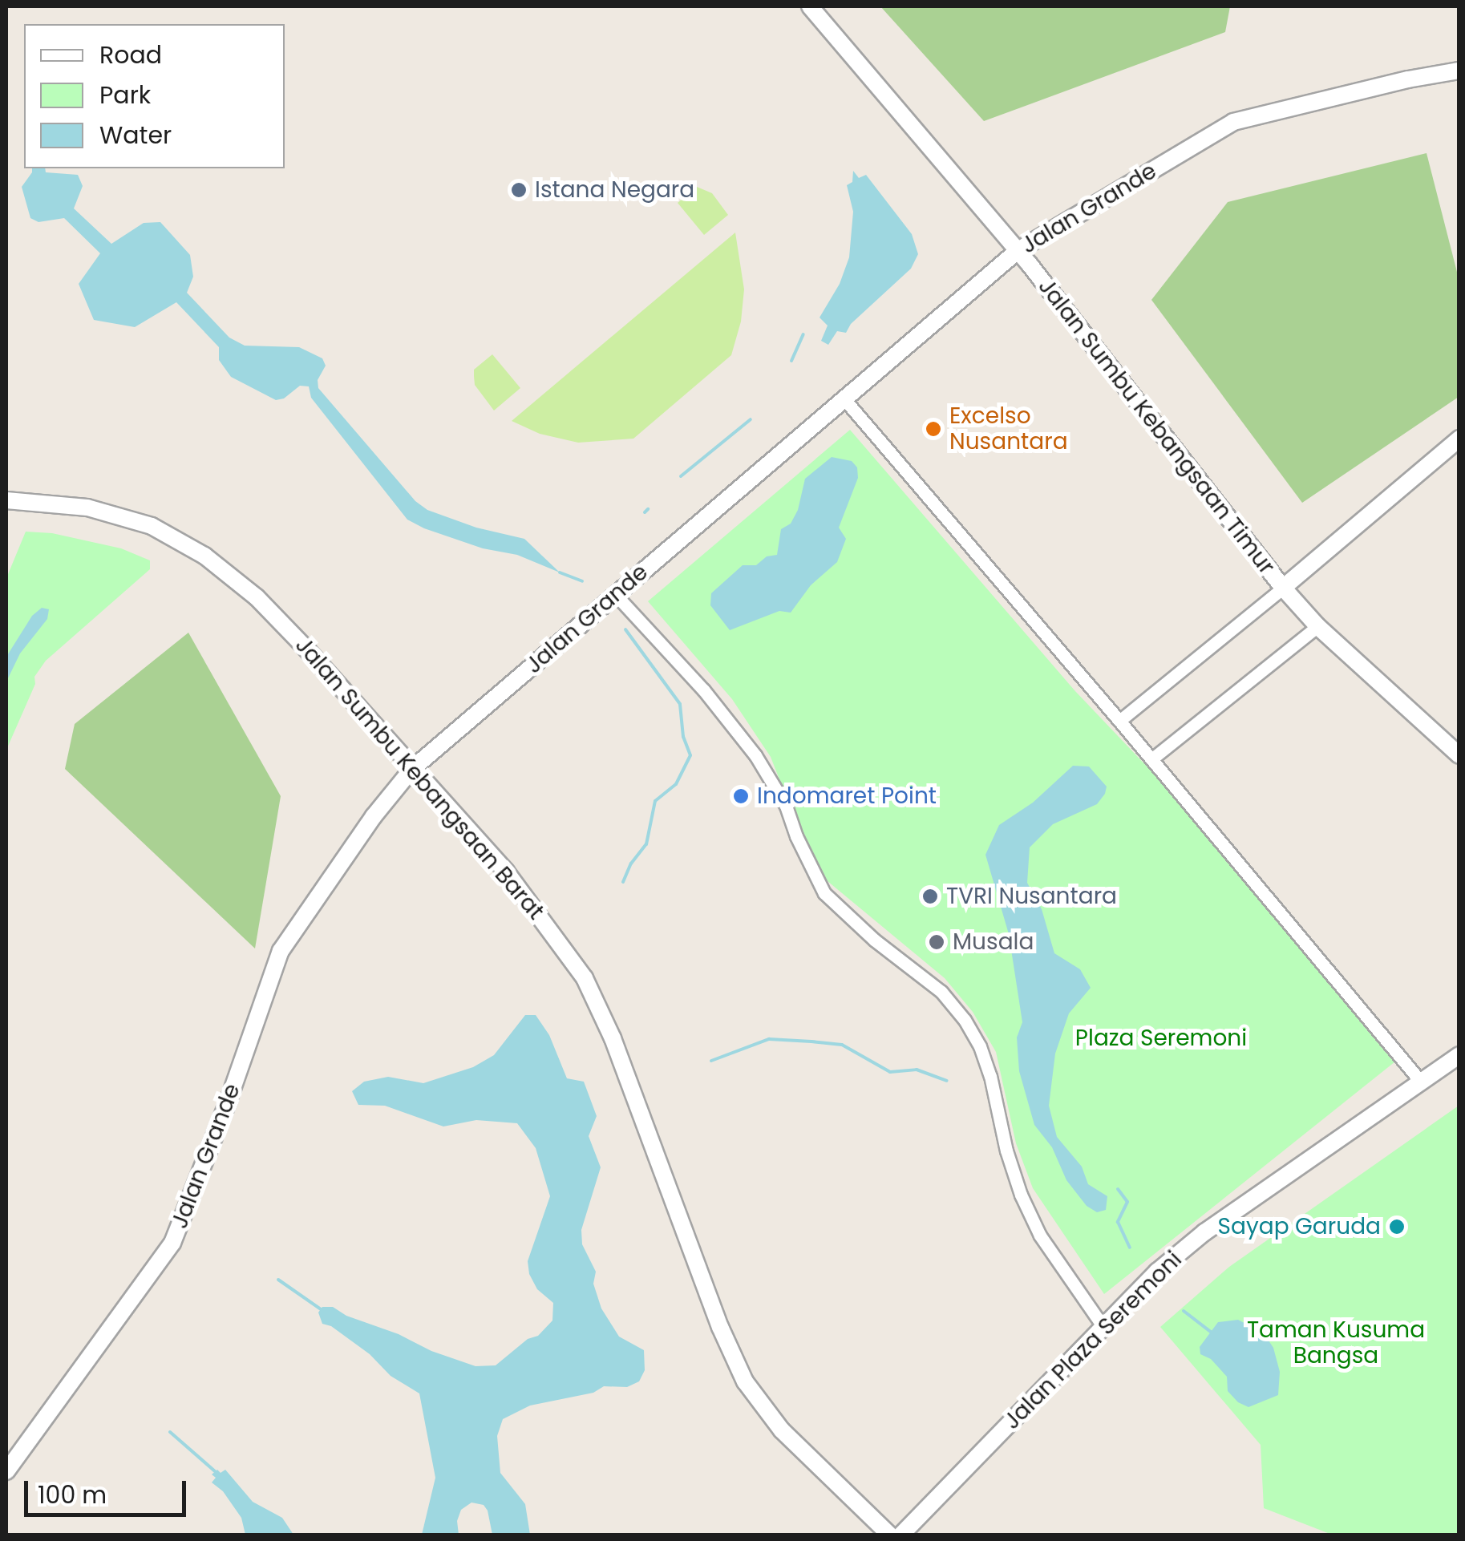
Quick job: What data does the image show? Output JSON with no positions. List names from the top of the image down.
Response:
{
  "streets": {
    "street": [
      "Jalan Grande",
      "Jalan Sumbu Kebangsaan Timur",
      "Jalan Sumbu Kebangsaan Barat",
      "Jalan Plaza Seremoni"
    ]
  },
  "crossings": [
    ["Jalan Grande", "Jalan Sumbu Kebangsaan Timur"],
    ["Jalan Grande", "Jalan Sumbu Kebangsaan Barat"]
  ],
  "parks": ["Plaza Seremoni", "Taman Kusuma Bangsa"],
  "places": [
    "Istana Negara",
    "Excelso Nusantara",
    "Indomaret Point",
    "TVRI Nusantara",
    "Musala",
    "Sayap Garuda"
  ],
  "legend": ["Road", "Park", "Water"],
  "scale_bar": "100 m"
}
